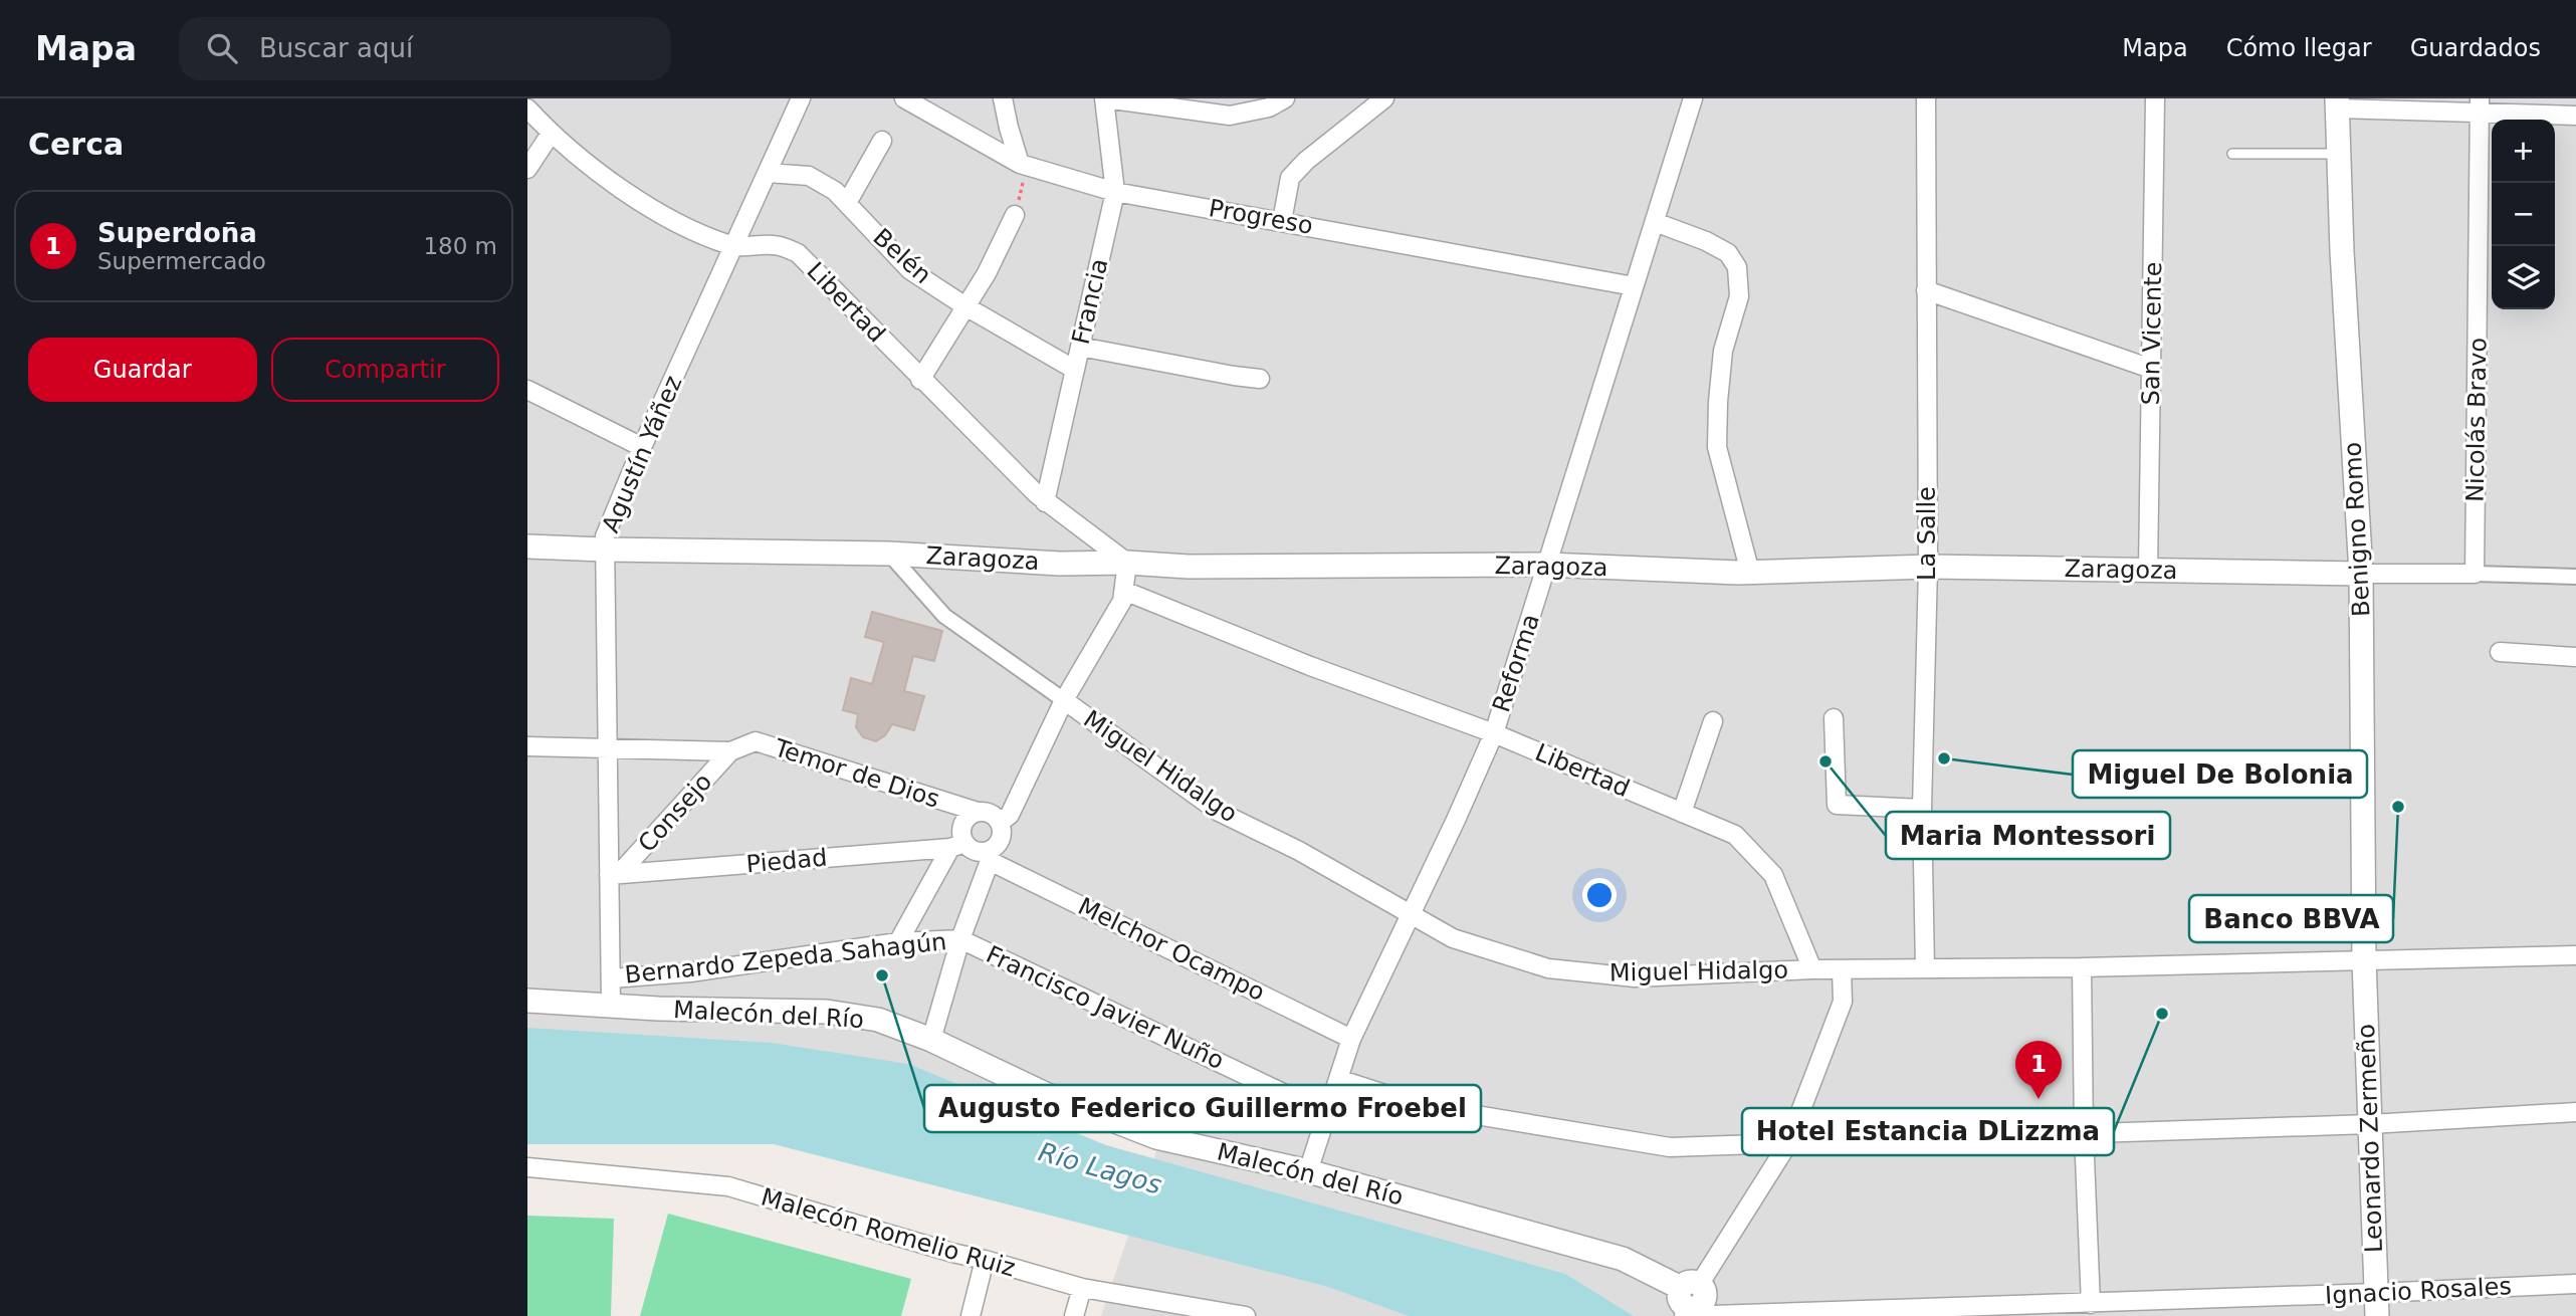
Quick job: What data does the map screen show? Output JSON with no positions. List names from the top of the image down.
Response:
{
  "streets": {
    "street": [
      "Progreso",
      "Belén",
      "Francia",
      "Libertad",
      "San Vicente",
      "Nicolás Bravo",
      "Agustín Yáñez",
      "Benigno Romo",
      "La Salle",
      "Zaragoza",
      "Reforma",
      "Miguel Hidalgo",
      "Temor de Dios",
      "Consejo",
      "Piedad",
      "Melchor Ocampo",
      "Bernardo Zepeda Sahagún",
      "Francisco Javier Nuño",
      "Malecón del Río",
      "Leonardo Zermeño",
      "Malecón Romelio Ruiz",
      "Ignacio Rosales"
    ]
  },
  "crossings": [
    ["Progreso", "Francia"],
    ["Progreso", "Reforma"],
    ["Belén", "Francia"],
    ["Belén", "Agustín Yáñez"],
    ["Francia", "Libertad"],
    ["Libertad", "Agustín Yáñez"],
    ["Libertad", "Zaragoza"],
    ["Libertad", "Reforma"],
    ["Libertad", "Miguel Hidalgo"],
    ["San Vicente", "Zaragoza"],
    ["Nicolás Bravo", "Zaragoza"],
    ["Agustín Yáñez", "Zaragoza"],
    ["Agustín Yáñez", "Temor de Dios"],
    ["Agustín Yáñez", "Consejo"],
    ["Agustín Yáñez", "Piedad"],
    ["Agustín Yáñez", "Bernardo Zepeda Sahagún"],
    ["Agustín Yáñez", "Malecón del Río"],
    ["Benigno Romo", "Zaragoza"],
    ["Benigno Romo", "Miguel Hidalgo"],
    ["Benigno Romo", "Leonardo Zermeño"],
    ["La Salle", "Zaragoza"],
    ["La Salle", "Miguel Hidalgo"],
    ["Zaragoza", "Reforma"],
    ["Reforma", "Miguel Hidalgo"],
    ["Reforma", "Melchor Ocampo"],
    ["Reforma", "Francisco Javier Nuño"],
    ["Reforma", "Malecón del Río"],
    ["Miguel Hidalgo", "Leonardo Zermeño"],
    ["Temor de Dios", "Consejo"],
    ["Temor de Dios", "Piedad"],
    ["Temor de Dios", "Melchor Ocampo"],
    ["Consejo", "Piedad"],
    ["Piedad", "Melchor Ocampo"],
    ["Bernardo Zepeda Sahagún", "Francisco Javier Nuño"],
    ["Malecón del Río", "Ignacio Rosales"],
    ["Leonardo Zermeño", "Ignacio Rosales"]
  ],
  "water": ["Río Lagos"],
  "places": [
    "Miguel De Bolonia",
    "Maria Montessori",
    "Banco BBVA",
    "Augusto Federico Guillermo Froebel",
    "Hotel Estancia DLizzma"
  ],
  "page": {
    "header": "Mapa",
    "search": "Buscar aquí",
    "nav": ["Mapa", "Cómo llegar", "Guardados"],
    "heading": "Cerca",
    "map_buttons": ["+", "−"],
    "list": [
      {
        "mark": "1",
        "name": "Superdoña",
        "note": "Supermercado",
        "value": "180 m"
      }
    ],
    "buttons": ["Guardar", "Compartir"],
    "pins": "1"
  }
}
